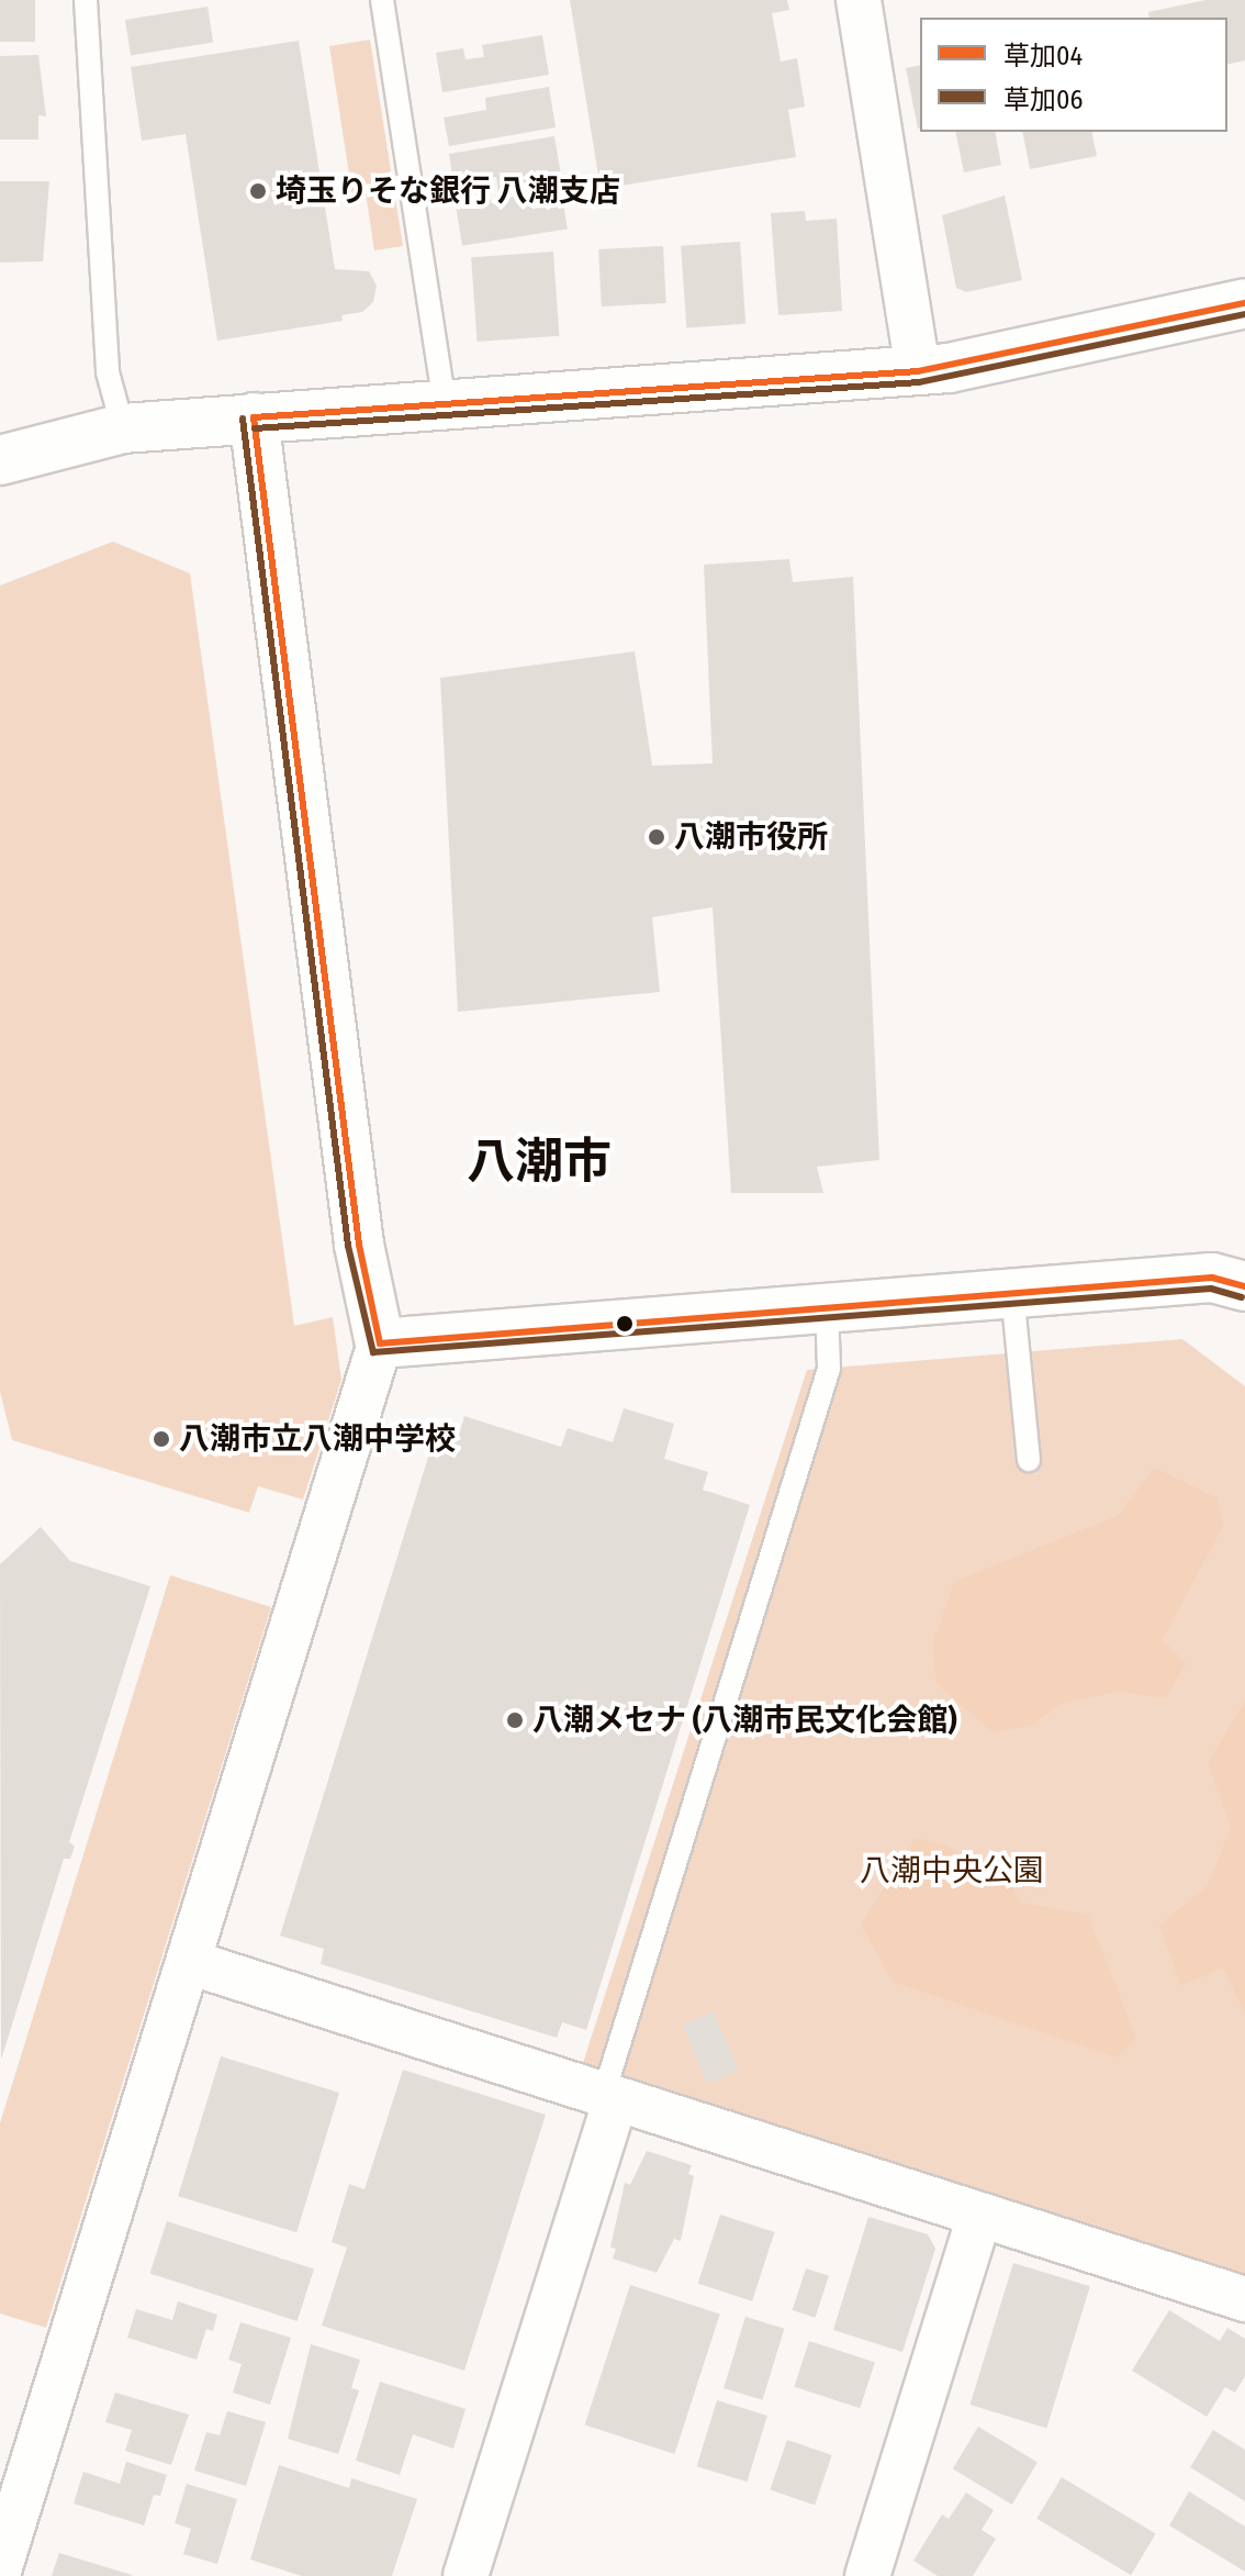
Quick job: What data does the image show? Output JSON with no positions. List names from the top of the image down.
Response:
{
  "districts": ["八潮市"],
  "parks": ["八潮中央公園"],
  "places": [
    "埼玉りそな銀行 八潮支店",
    "八潮市役所",
    "八潮市立八潮中学校",
    "八潮メセナ (八潮市民文化会館)"
  ],
  "lines": ["transit line 草加04", "transit line 草加06"],
  "legend": ["草加04", "草加06"]
}
